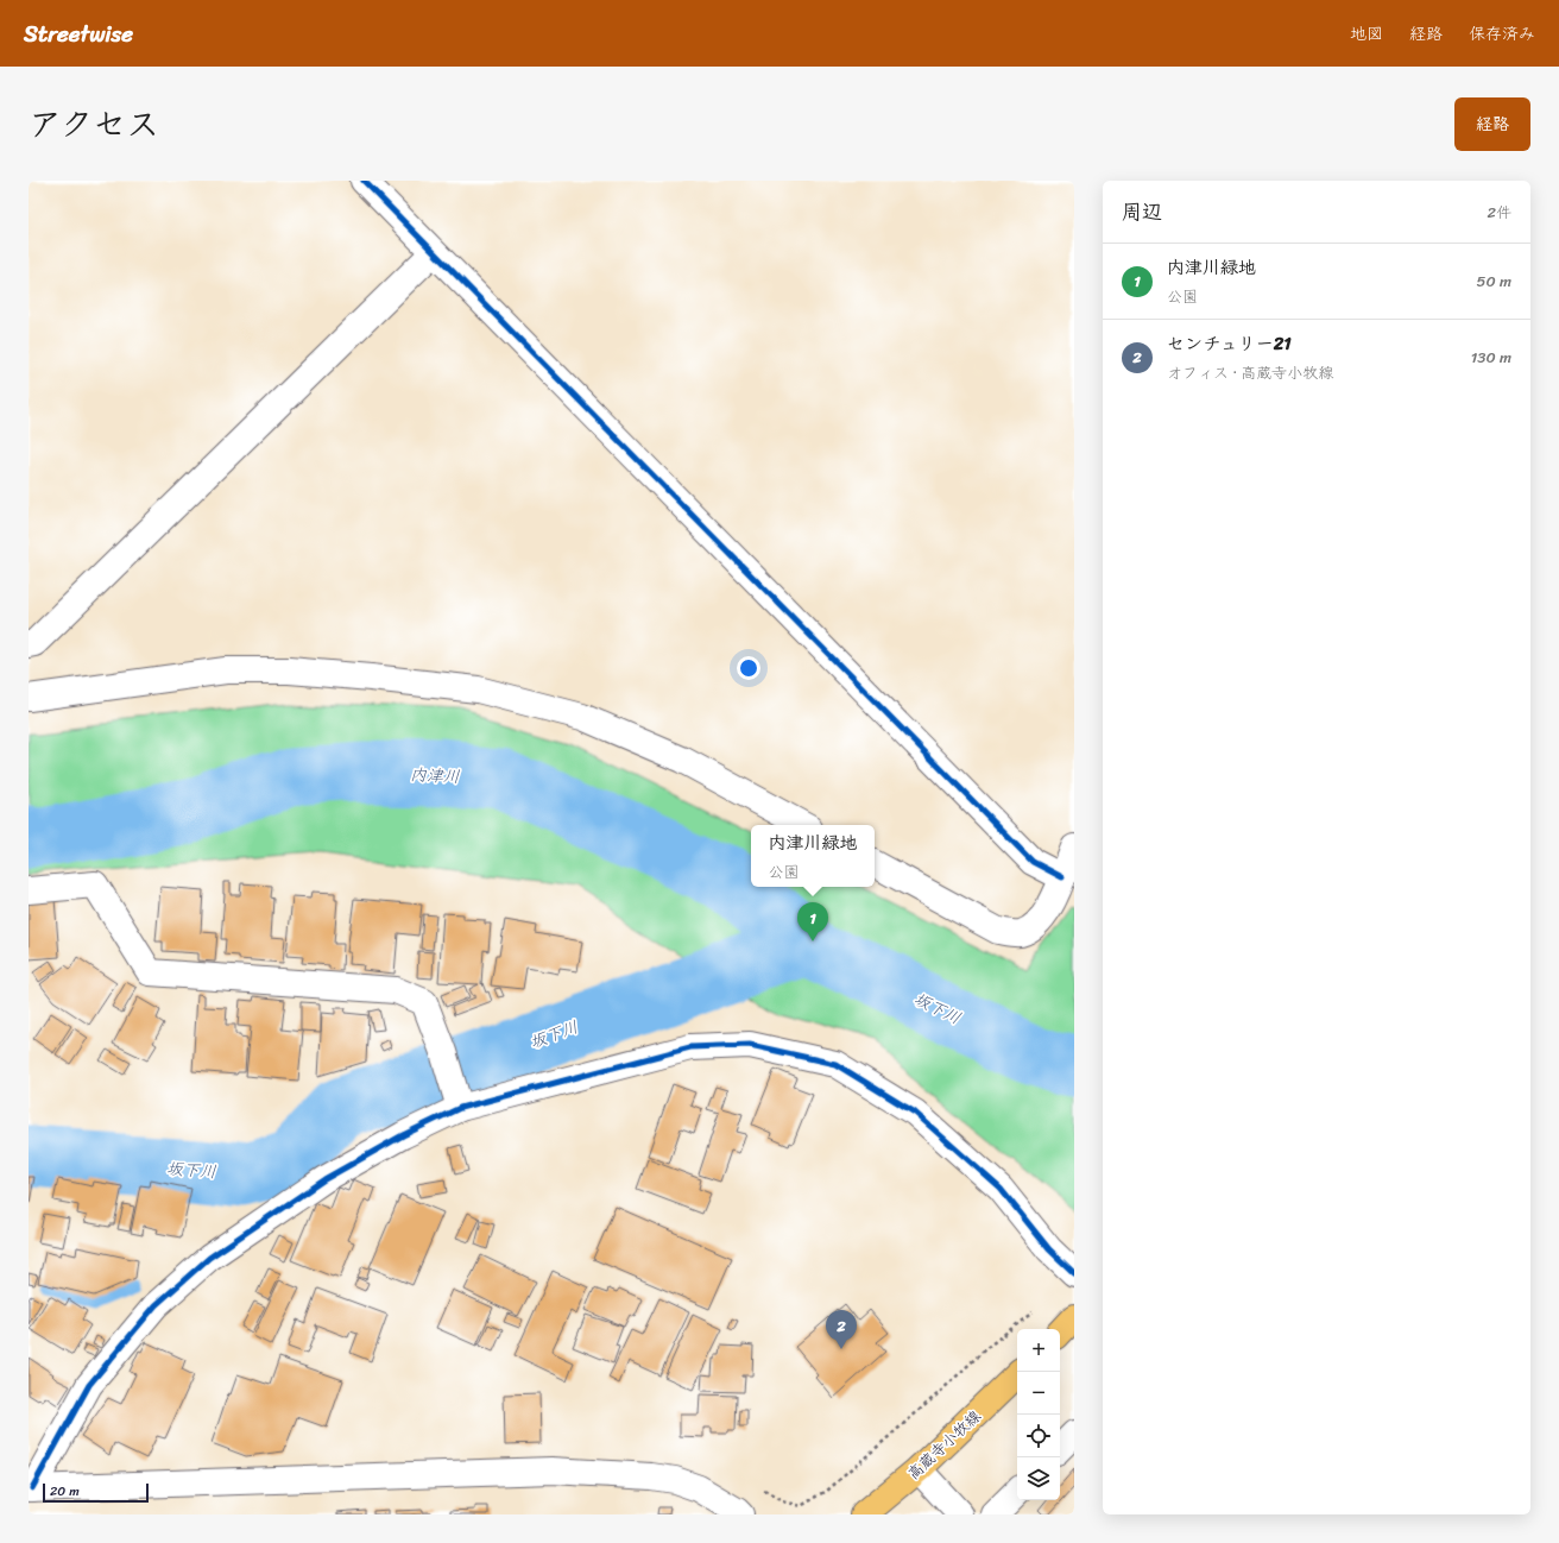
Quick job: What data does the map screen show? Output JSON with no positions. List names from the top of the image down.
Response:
{
  "streets": {
    "main road": ["高蔵寺小牧線"]
  },
  "water": ["内津川", "坂下川"],
  "scale_bar": "20 m",
  "page": {
    "header": "Streetwise",
    "nav": ["地図", "経路", "保存済み"],
    "title": "アクセス",
    "buttons": "経路",
    "heading": ["周辺", "2件"],
    "list": [
      {
        "mark": "1",
        "name": "内津川緑地",
        "note": "公園",
        "value": "50 m"
      },
      {
        "mark": "2",
        "name": "センチュリー21",
        "note": "オフィス · 高蔵寺小牧線",
        "value": "130 m"
      }
    ],
    "popup": ["内津川緑地", "公園"],
    "pins": ["1", "2"],
    "map_buttons": ["+", "−"],
    "scale": "20 m"
  }
}
